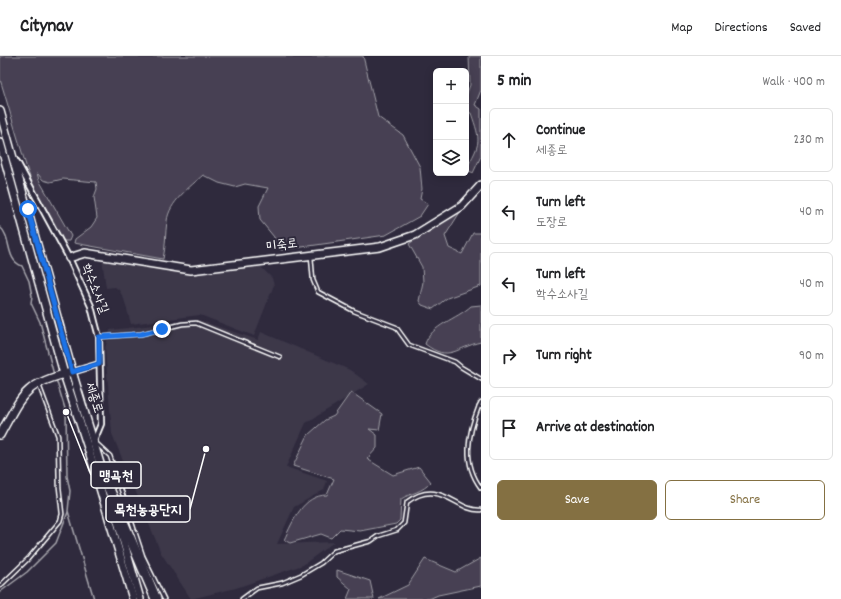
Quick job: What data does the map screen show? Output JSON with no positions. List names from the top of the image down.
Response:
{
  "streets": {
    "main road": ["미죽로", "세종로"],
    "street": ["학수소사길"]
  },
  "crossings": [
    ["미죽로", "학수소사길"],
    ["학수소사길", "세종로"]
  ],
  "places": ["맹곡천", "목천농공단지"],
  "page": {
    "header": "Citynav",
    "nav": ["Map", "Directions", "Saved"],
    "heading": ["5 min", "Walk · 400 m"],
    "map_buttons": ["+", "−"],
    "list": [
      ["Continue", "세종로", "230 m"],
      ["Turn left", "도장로", "40 m"],
      ["Turn left", "학수소사길", "40 m"],
      ["Turn right", "90 m"],
      "Arrive at destination"
    ],
    "buttons": ["Save", "Share"]
  }
}
